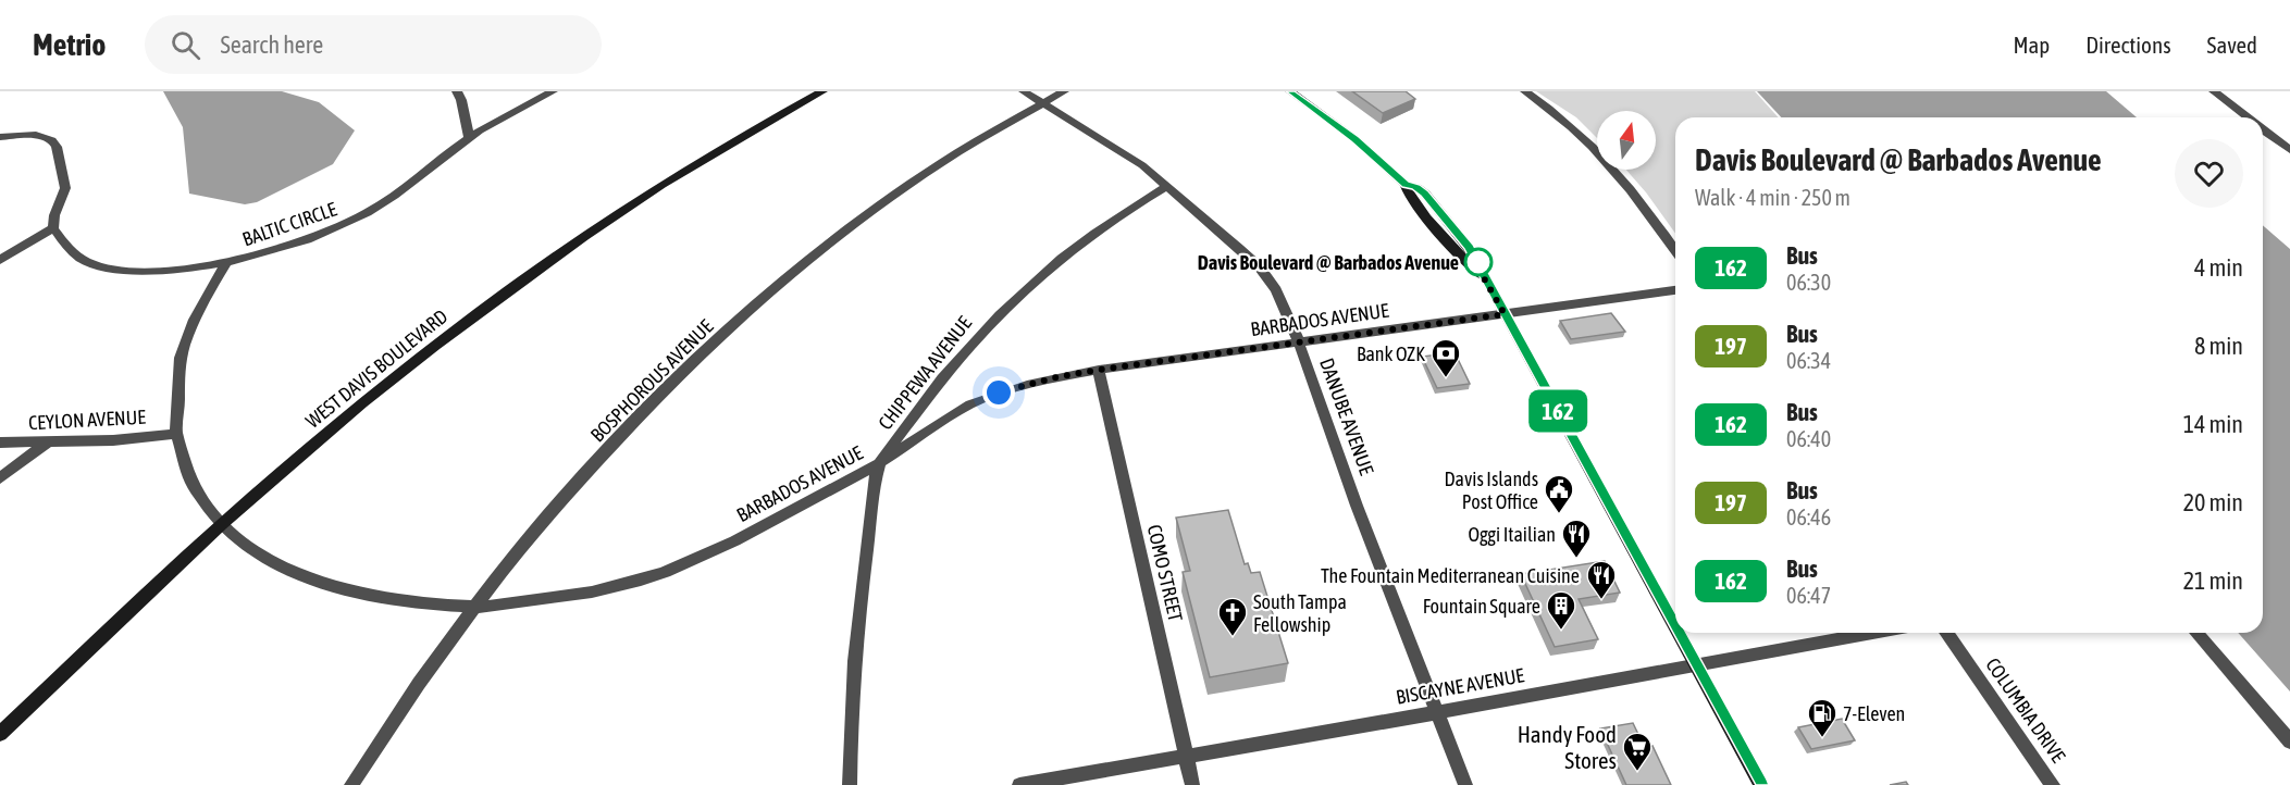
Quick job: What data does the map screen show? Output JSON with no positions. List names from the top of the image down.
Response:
{
  "streets": {
    "street": [
      "BALTIC CIRCLE",
      "BARBADOS AVENUE",
      "WEST DAVIS BOULEVARD",
      "CHIPPEWA AVENUE",
      "BOSPHOROUS AVENUE",
      "DANUBE AVENUE",
      "CEYLON AVENUE",
      "COMO STREET",
      "BISCAYNE AVENUE",
      "COLUMBIA DRIVE"
    ]
  },
  "crossings": [
    ["BALTIC CIRCLE", "BARBADOS AVENUE"],
    ["BARBADOS AVENUE", "WEST DAVIS BOULEVARD"],
    ["BARBADOS AVENUE", "CHIPPEWA AVENUE"],
    ["BARBADOS AVENUE", "BOSPHOROUS AVENUE"],
    ["BARBADOS AVENUE", "DANUBE AVENUE"],
    ["BARBADOS AVENUE", "CEYLON AVENUE"],
    ["BARBADOS AVENUE", "COMO STREET"],
    ["CHIPPEWA AVENUE", "DANUBE AVENUE"],
    ["BOSPHOROUS AVENUE", "DANUBE AVENUE"],
    ["DANUBE AVENUE", "BISCAYNE AVENUE"],
    ["COMO STREET", "BISCAYNE AVENUE"]
  ],
  "places": {
    "other": ["Davis Boulevard @ Barbados Avenue"],
    "bank": ["Bank OZK"],
    "public building": ["Davis Islands Post Office"],
    "restaurant": ["Oggi Itailian", "The Fountain Mediterranean Cuisine"],
    "building": ["Fountain Square"],
    "church": ["South Tampa Fellowship"],
    "fuel station": ["7-Eleven"],
    "supermarket": ["Handy Food Stores"]
  },
  "lines": ["bus line 162"],
  "north": "top",
  "page": {
    "header": "Metrio",
    "search": "Search here",
    "nav": ["Map", "Directions", "Saved"],
    "on_map": "162",
    "heading": ["Davis Boulevard @ Barbados Avenue", "Walk · 4 min · 250 m"],
    "list": [
      {
        "mark": "162",
        "name": "Bus",
        "note": "06:30",
        "value": "4 min"
      },
      {
        "mark": "197",
        "name": "Bus",
        "note": "06:34",
        "value": "8 min"
      },
      {
        "mark": "162",
        "name": "Bus",
        "note": "06:40",
        "value": "14 min"
      },
      {
        "mark": "197",
        "name": "Bus",
        "note": "06:46",
        "value": "20 min"
      },
      {
        "mark": "162",
        "name": "Bus",
        "note": "06:47",
        "value": "21 min"
      }
    ]
  }
}
